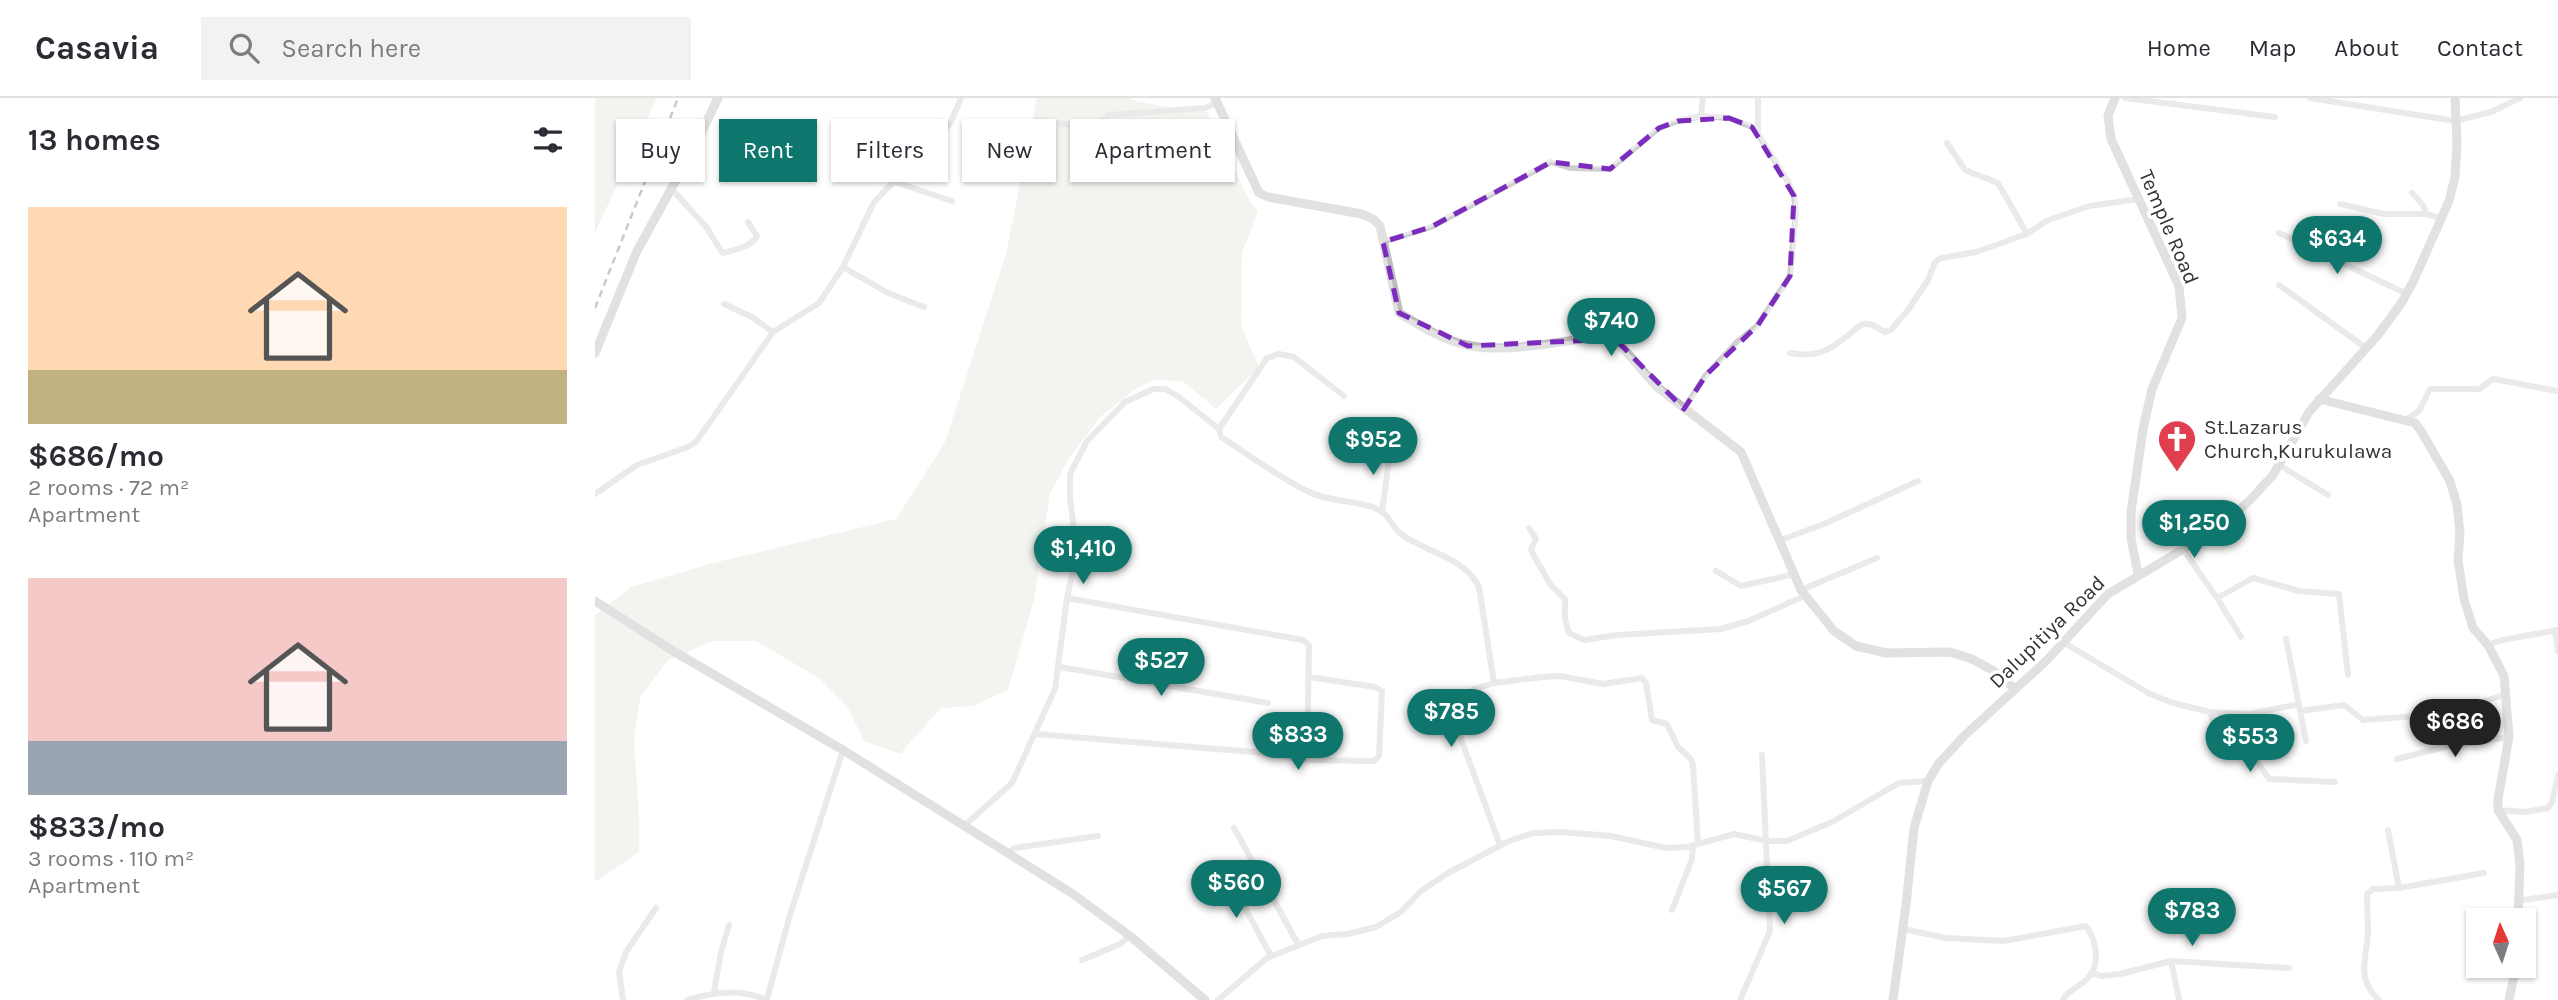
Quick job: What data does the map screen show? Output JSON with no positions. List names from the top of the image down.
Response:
{
  "streets": {
    "street": ["Temple Road", "Dalupitiya Road"]
  },
  "crossings": [
    ["Temple Road", "Dalupitiya Road"]
  ],
  "places": {
    "church": ["St.Lazarus Church,Kurukulawa"]
  },
  "north": "top",
  "page": {
    "header": "Casavia",
    "search": "Search here",
    "nav": [
      "Home",
      "Map",
      "About",
      "Contact"
    ],
    "heading": "13 homes",
    "chip": [
      "Buy",
      "Rent",
      "Filters",
      "New",
      "Apartment"
    ],
    "list": [
      {
        "name": "$686/mo",
        "note": "2 rooms · 72 m² · Apartment"
      },
      {
        "name": "$833/mo",
        "note": "3 rooms · 110 m² · Apartment"
      }
    ],
    "price": [
      "$634",
      "$740",
      "$952",
      "$1,250",
      "$1,410",
      "$527",
      "$785",
      "$686",
      "$833",
      "$553",
      "$560",
      "$567",
      "$783"
    ]
  }
}
